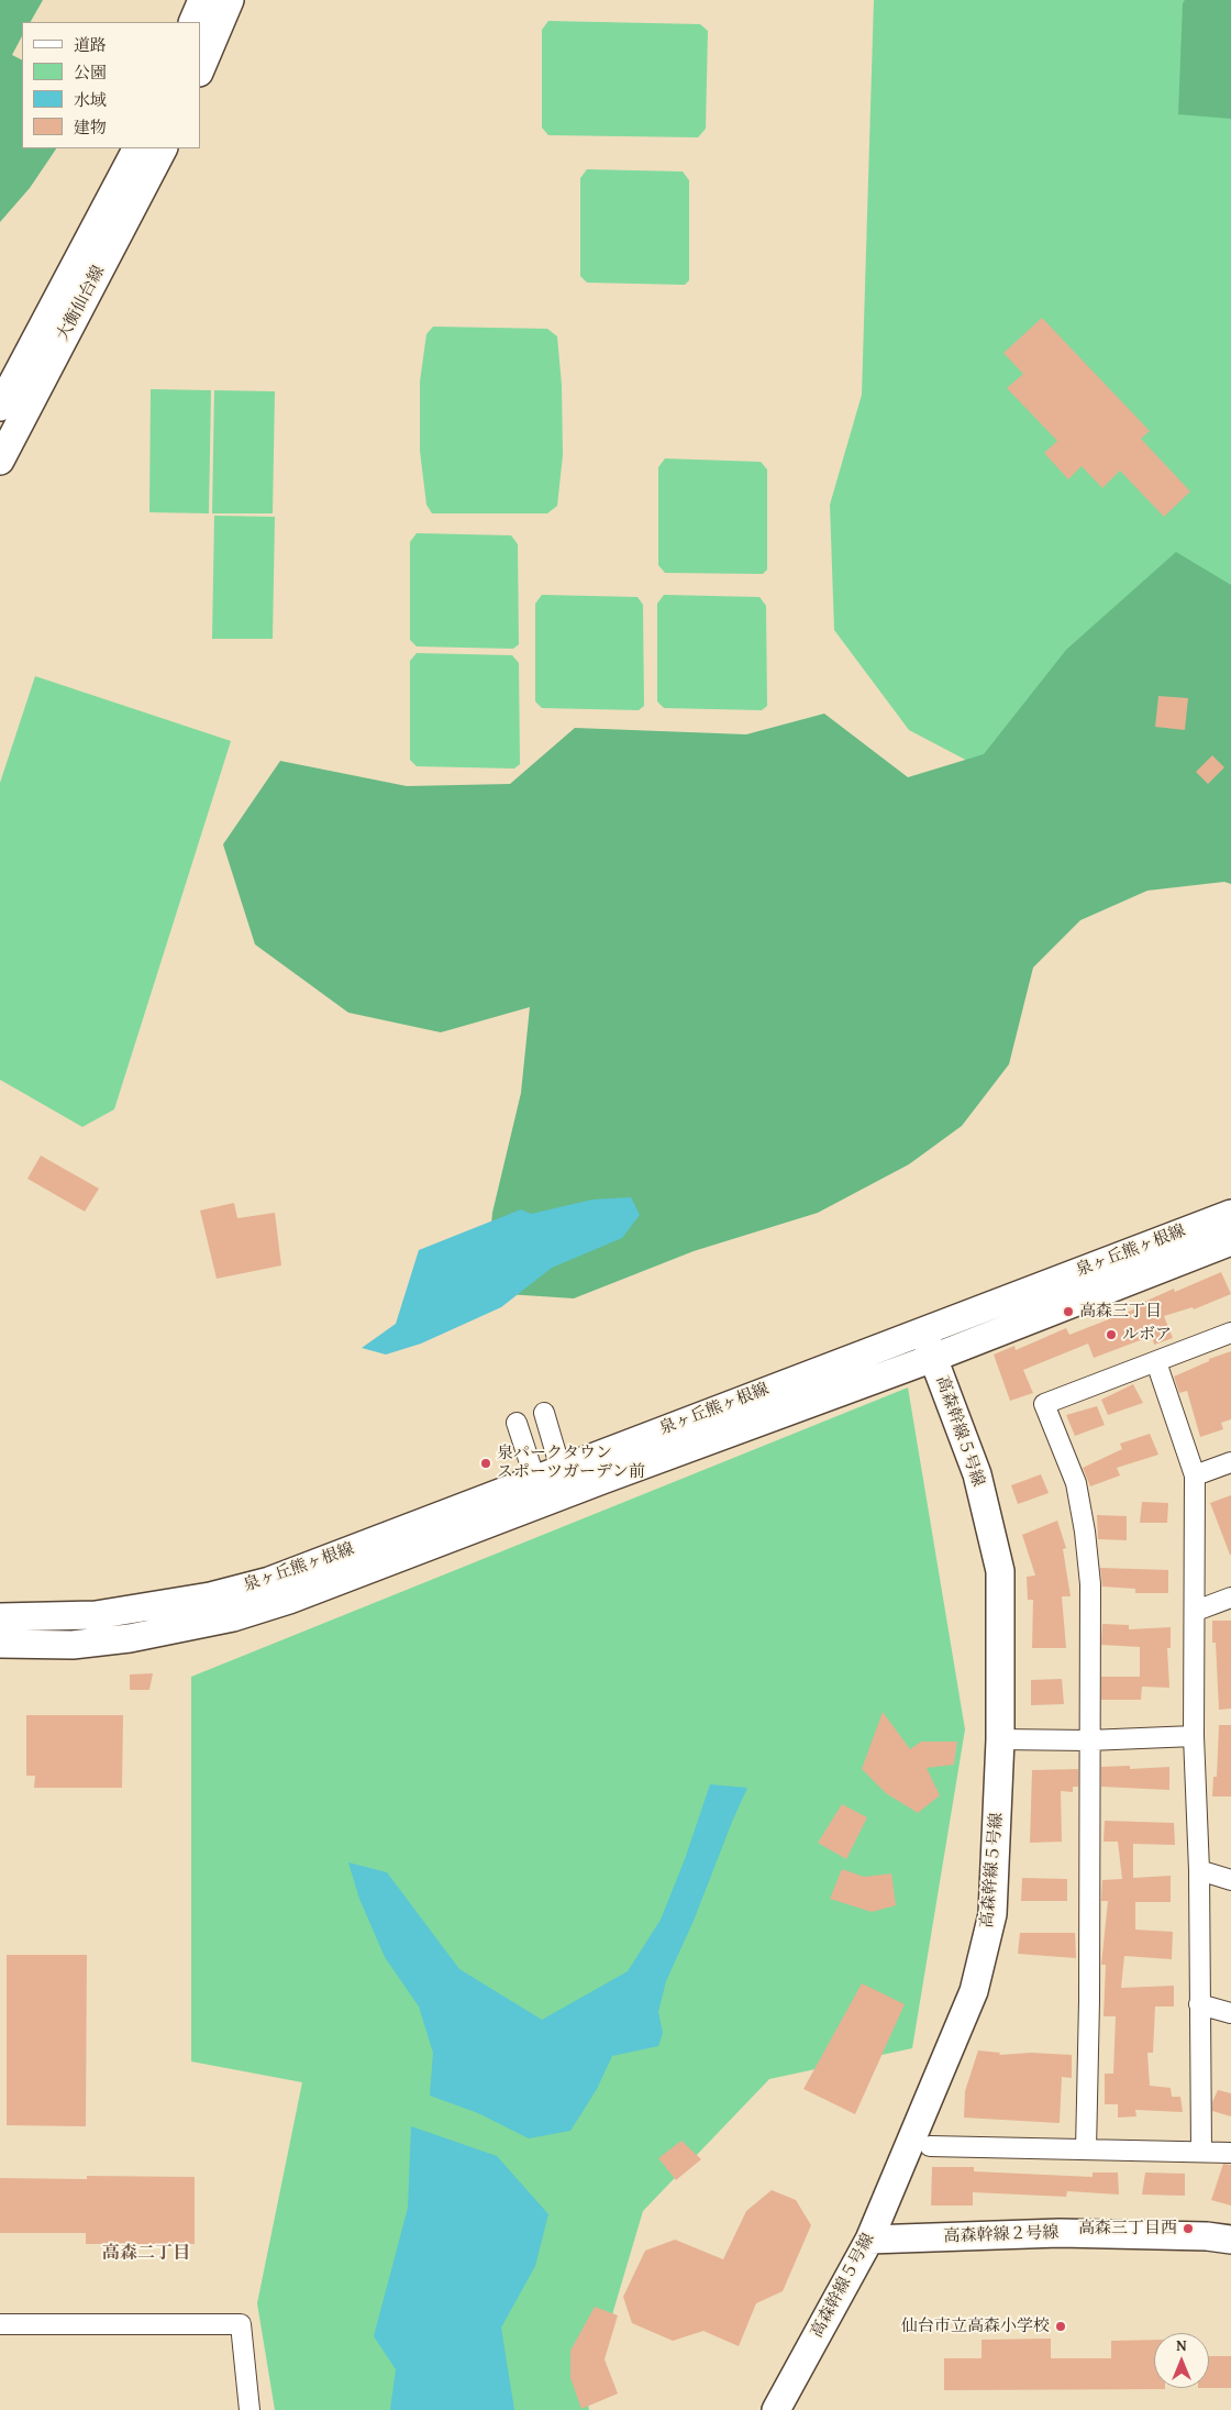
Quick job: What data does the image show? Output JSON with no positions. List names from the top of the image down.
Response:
{
  "streets": {
    "main road": [
      "大衡仙台線",
      "泉ヶ丘熊ヶ根線",
      "高森幹線５号線",
      "高森幹線２号線"
    ]
  },
  "crossings": [
    ["泉ヶ丘熊ヶ根線", "高森幹線５号線"],
    ["高森幹線５号線", "高森幹線２号線"]
  ],
  "districts": ["高森二丁目"],
  "places": [
    "高森三丁目",
    "ルボア",
    "泉パークタウン スポーツガーデン前",
    "高森三丁目西",
    "仙台市立高森小学校"
  ],
  "legend": [
    "道路",
    "公園",
    "水域",
    "建物"
  ],
  "north": "top"
}
